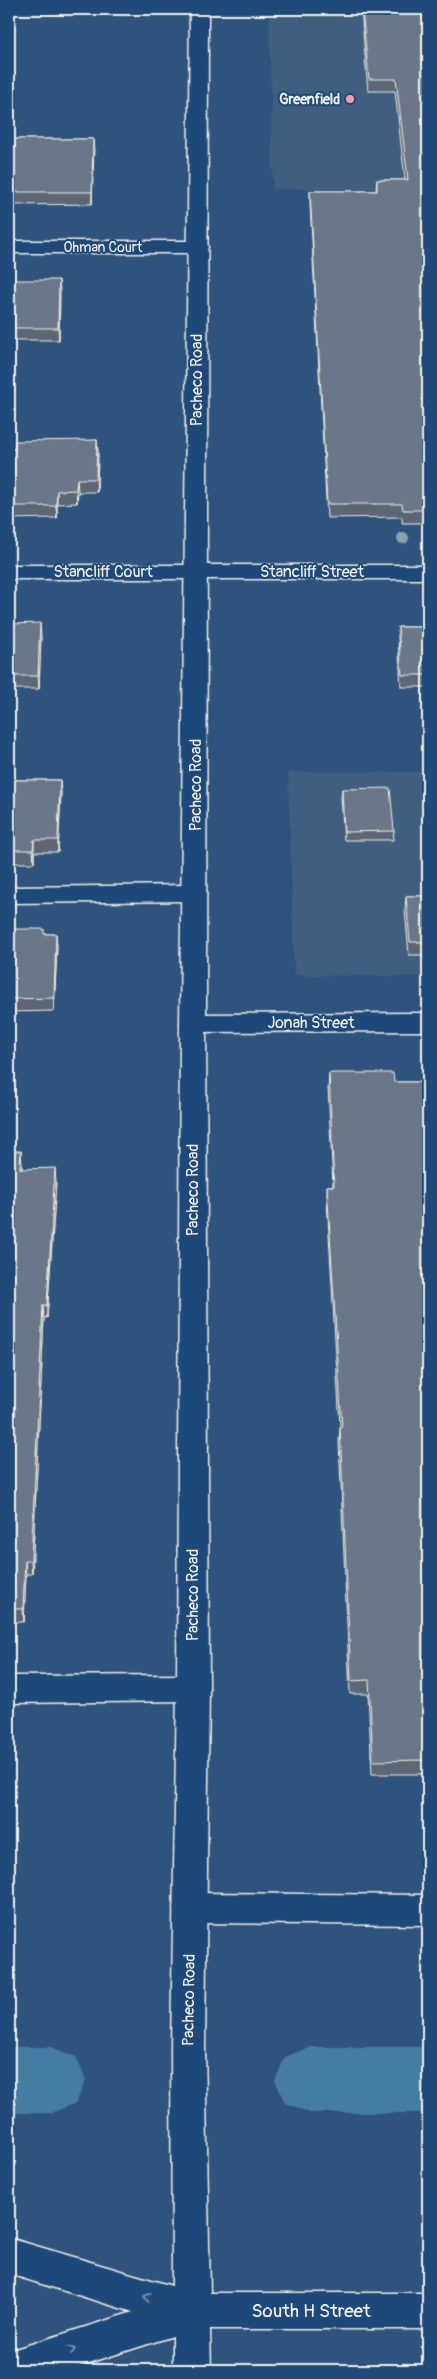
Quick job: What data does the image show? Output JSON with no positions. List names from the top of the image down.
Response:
{
  "streets": {
    "street": [
      "Ohman Court",
      "Pacheco Road",
      "Stancliff Court",
      "Stancliff Street",
      "Jonah Street",
      "South H Street"
    ]
  },
  "crossings": [
    ["Ohman Court", "Pacheco Road"],
    ["Pacheco Road", "Stancliff Court"],
    ["Pacheco Road", "Stancliff Street"],
    ["Pacheco Road", "Jonah Street"],
    ["Pacheco Road", "South H Street"],
    ["Stancliff Court", "Stancliff Street"]
  ],
  "places": ["Greenfield"]
}
